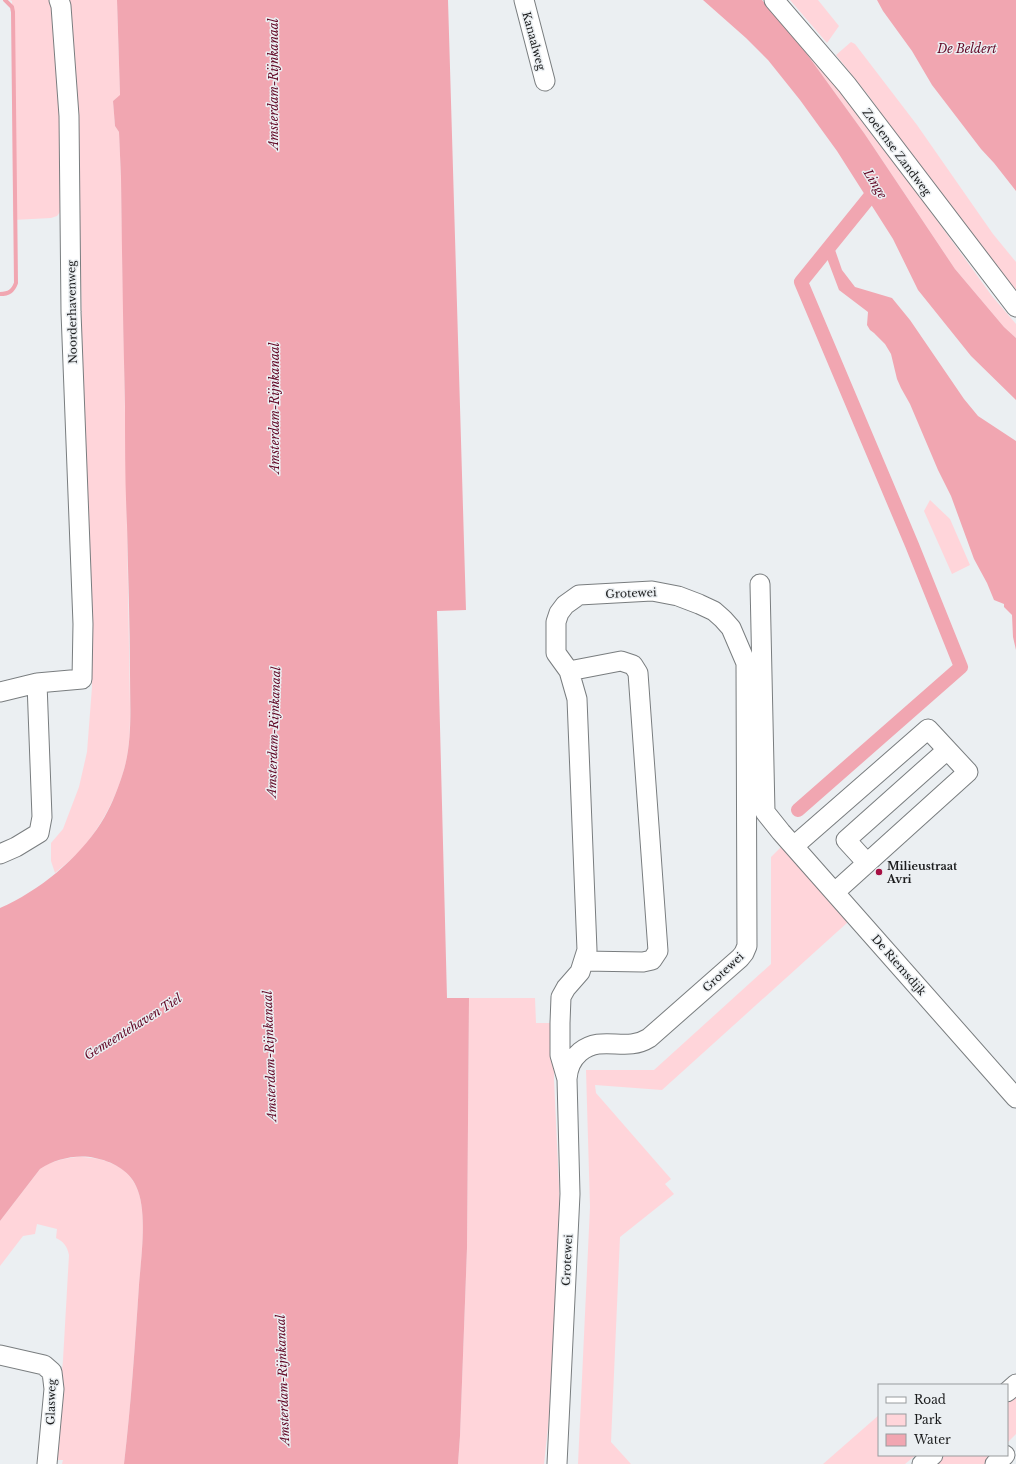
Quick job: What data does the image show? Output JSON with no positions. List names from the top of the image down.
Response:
{
  "streets": {
    "street": [
      "Kanaalweg",
      "Zoelense Zandweg",
      "Noorderhavenweg",
      "Grotewei",
      "De Riemsdijk",
      "Glasweg"
    ]
  },
  "water": [
    "De Beldert",
    "Amsterdam-Rijnkanaal",
    "Linge",
    "Gemeentehaven Tiel"
  ],
  "places": ["Milieustraat Avri"],
  "legend": ["Road", "Park", "Water"]
}
